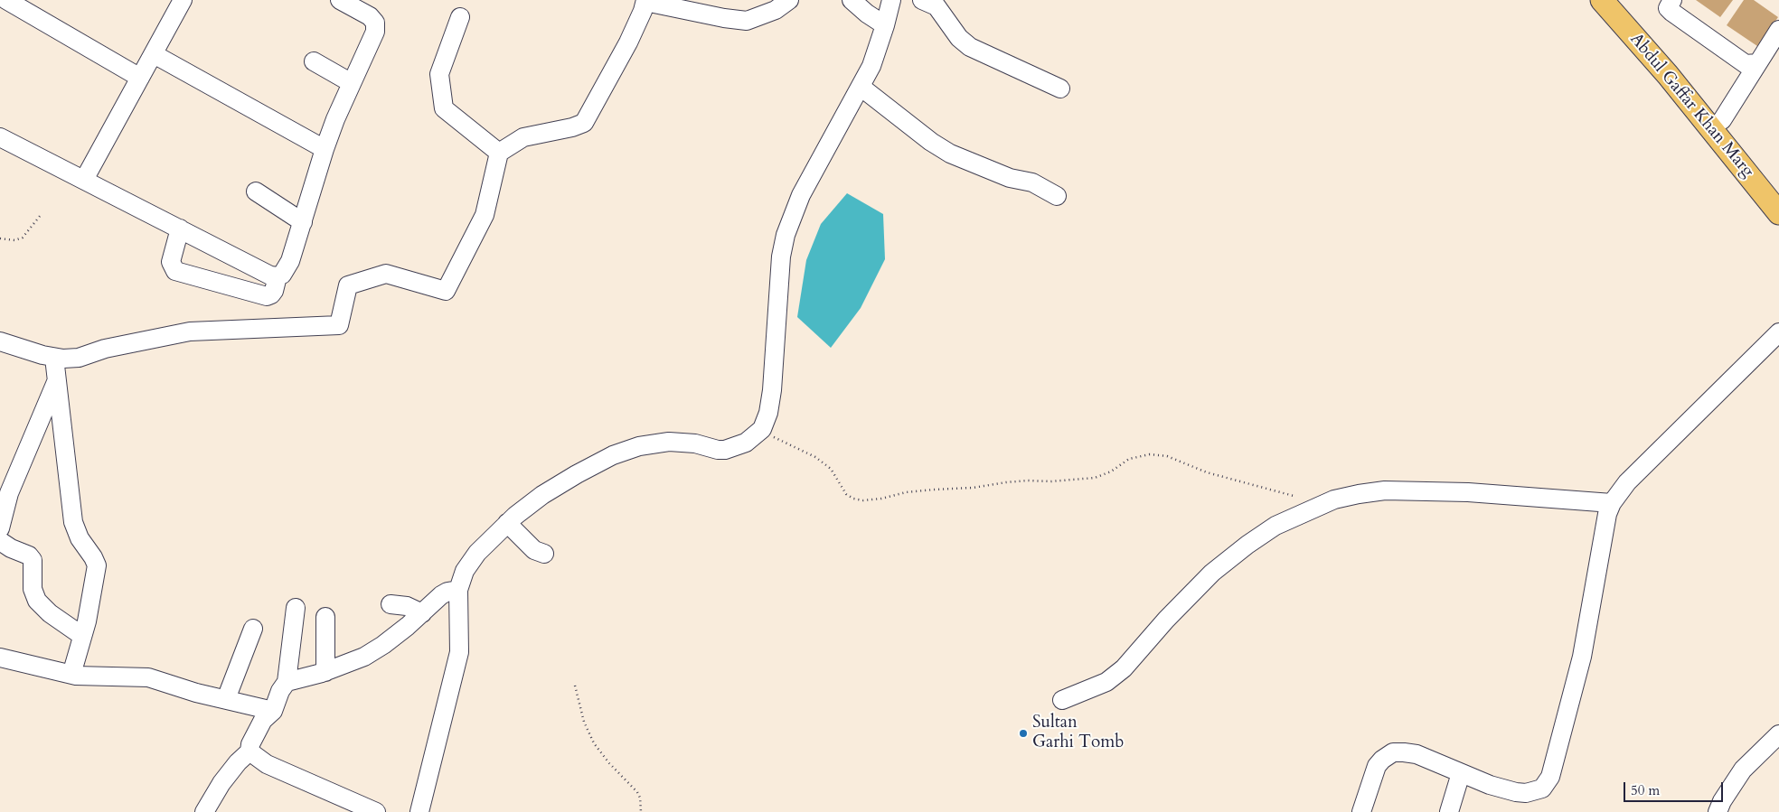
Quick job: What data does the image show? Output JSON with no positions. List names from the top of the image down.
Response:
{
  "streets": {
    "main road": ["Abdul Gaffar Khan Marg"]
  },
  "places": ["Sultan Garhi Tomb"],
  "scale_bar": "50 m"
}
